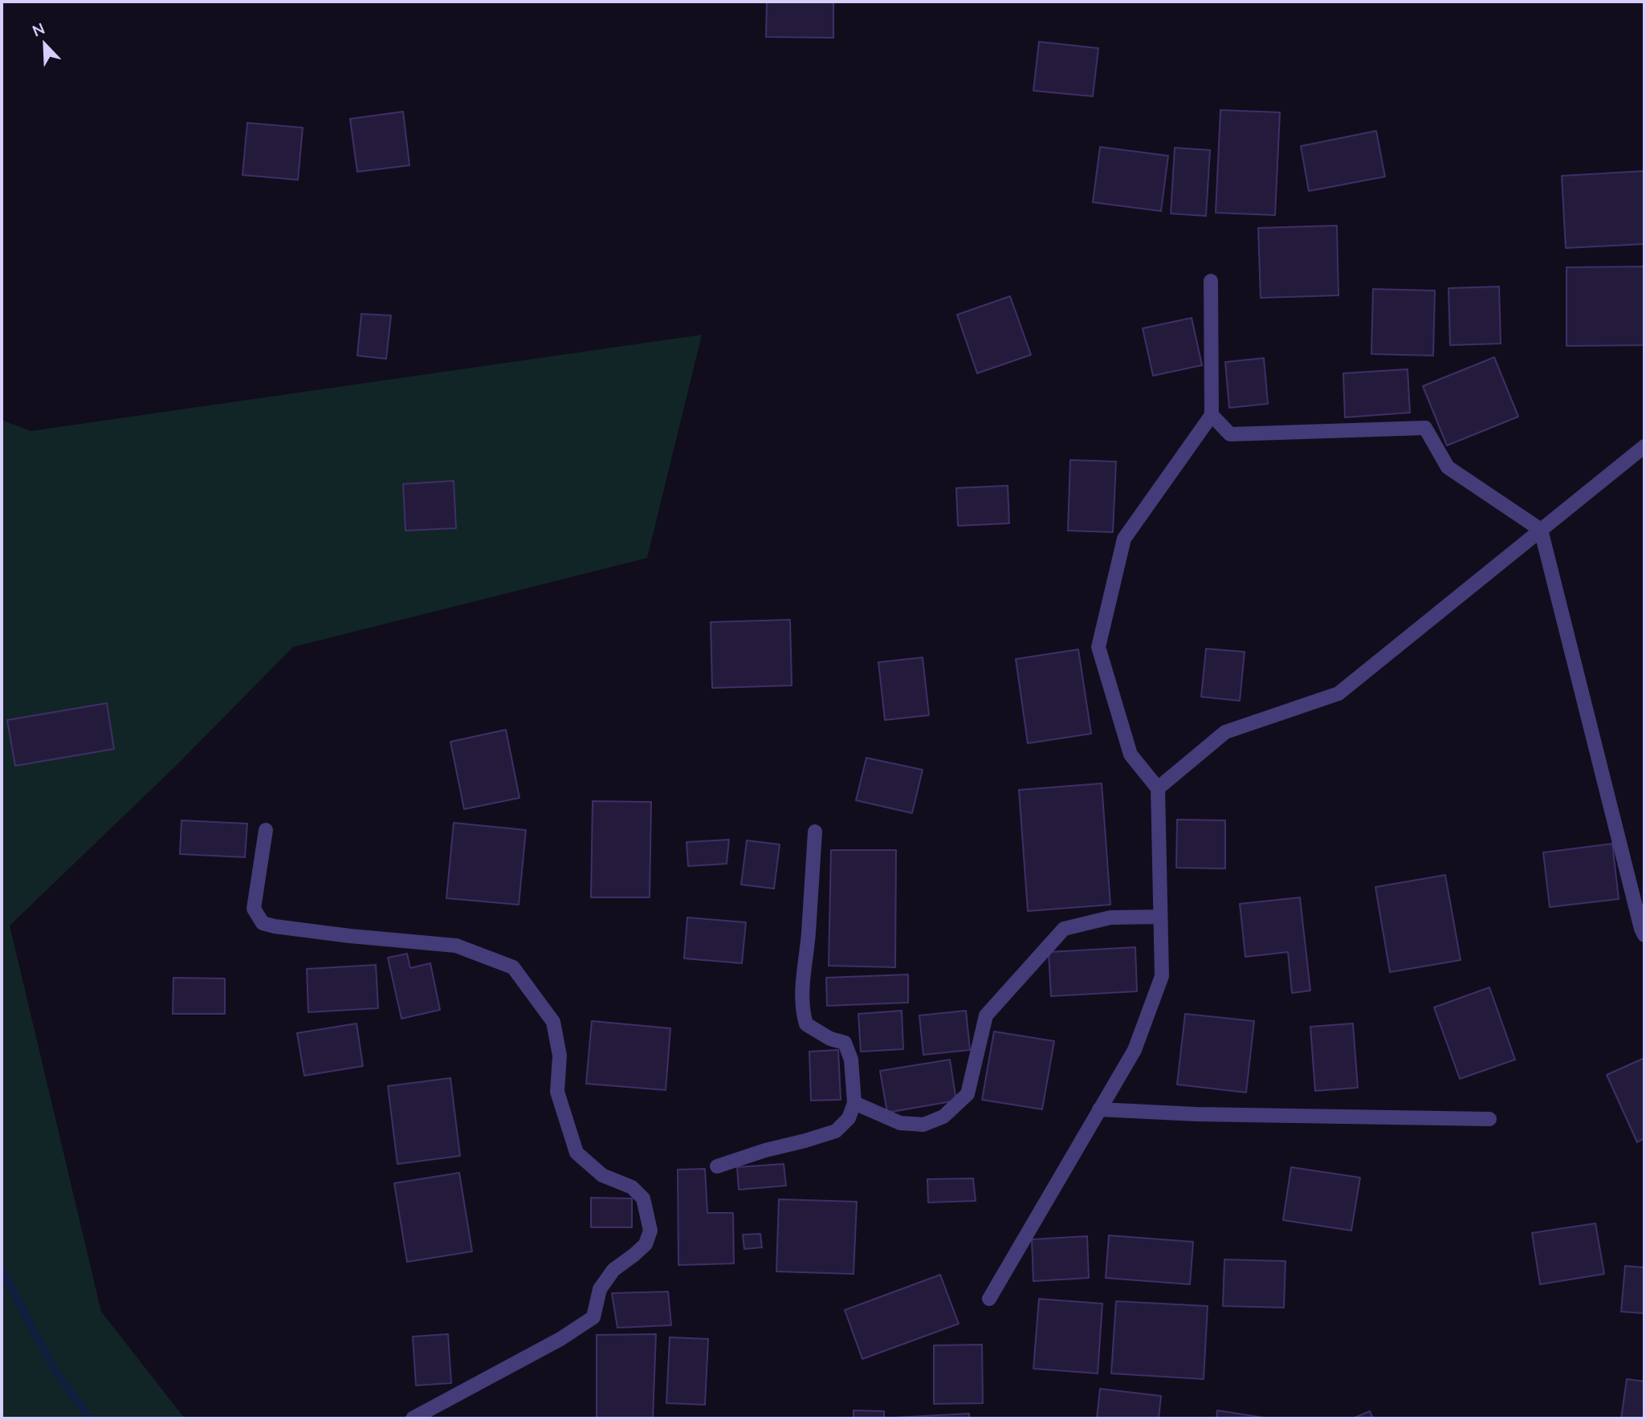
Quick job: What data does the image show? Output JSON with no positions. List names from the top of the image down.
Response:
{
  "north": "top left"
}
